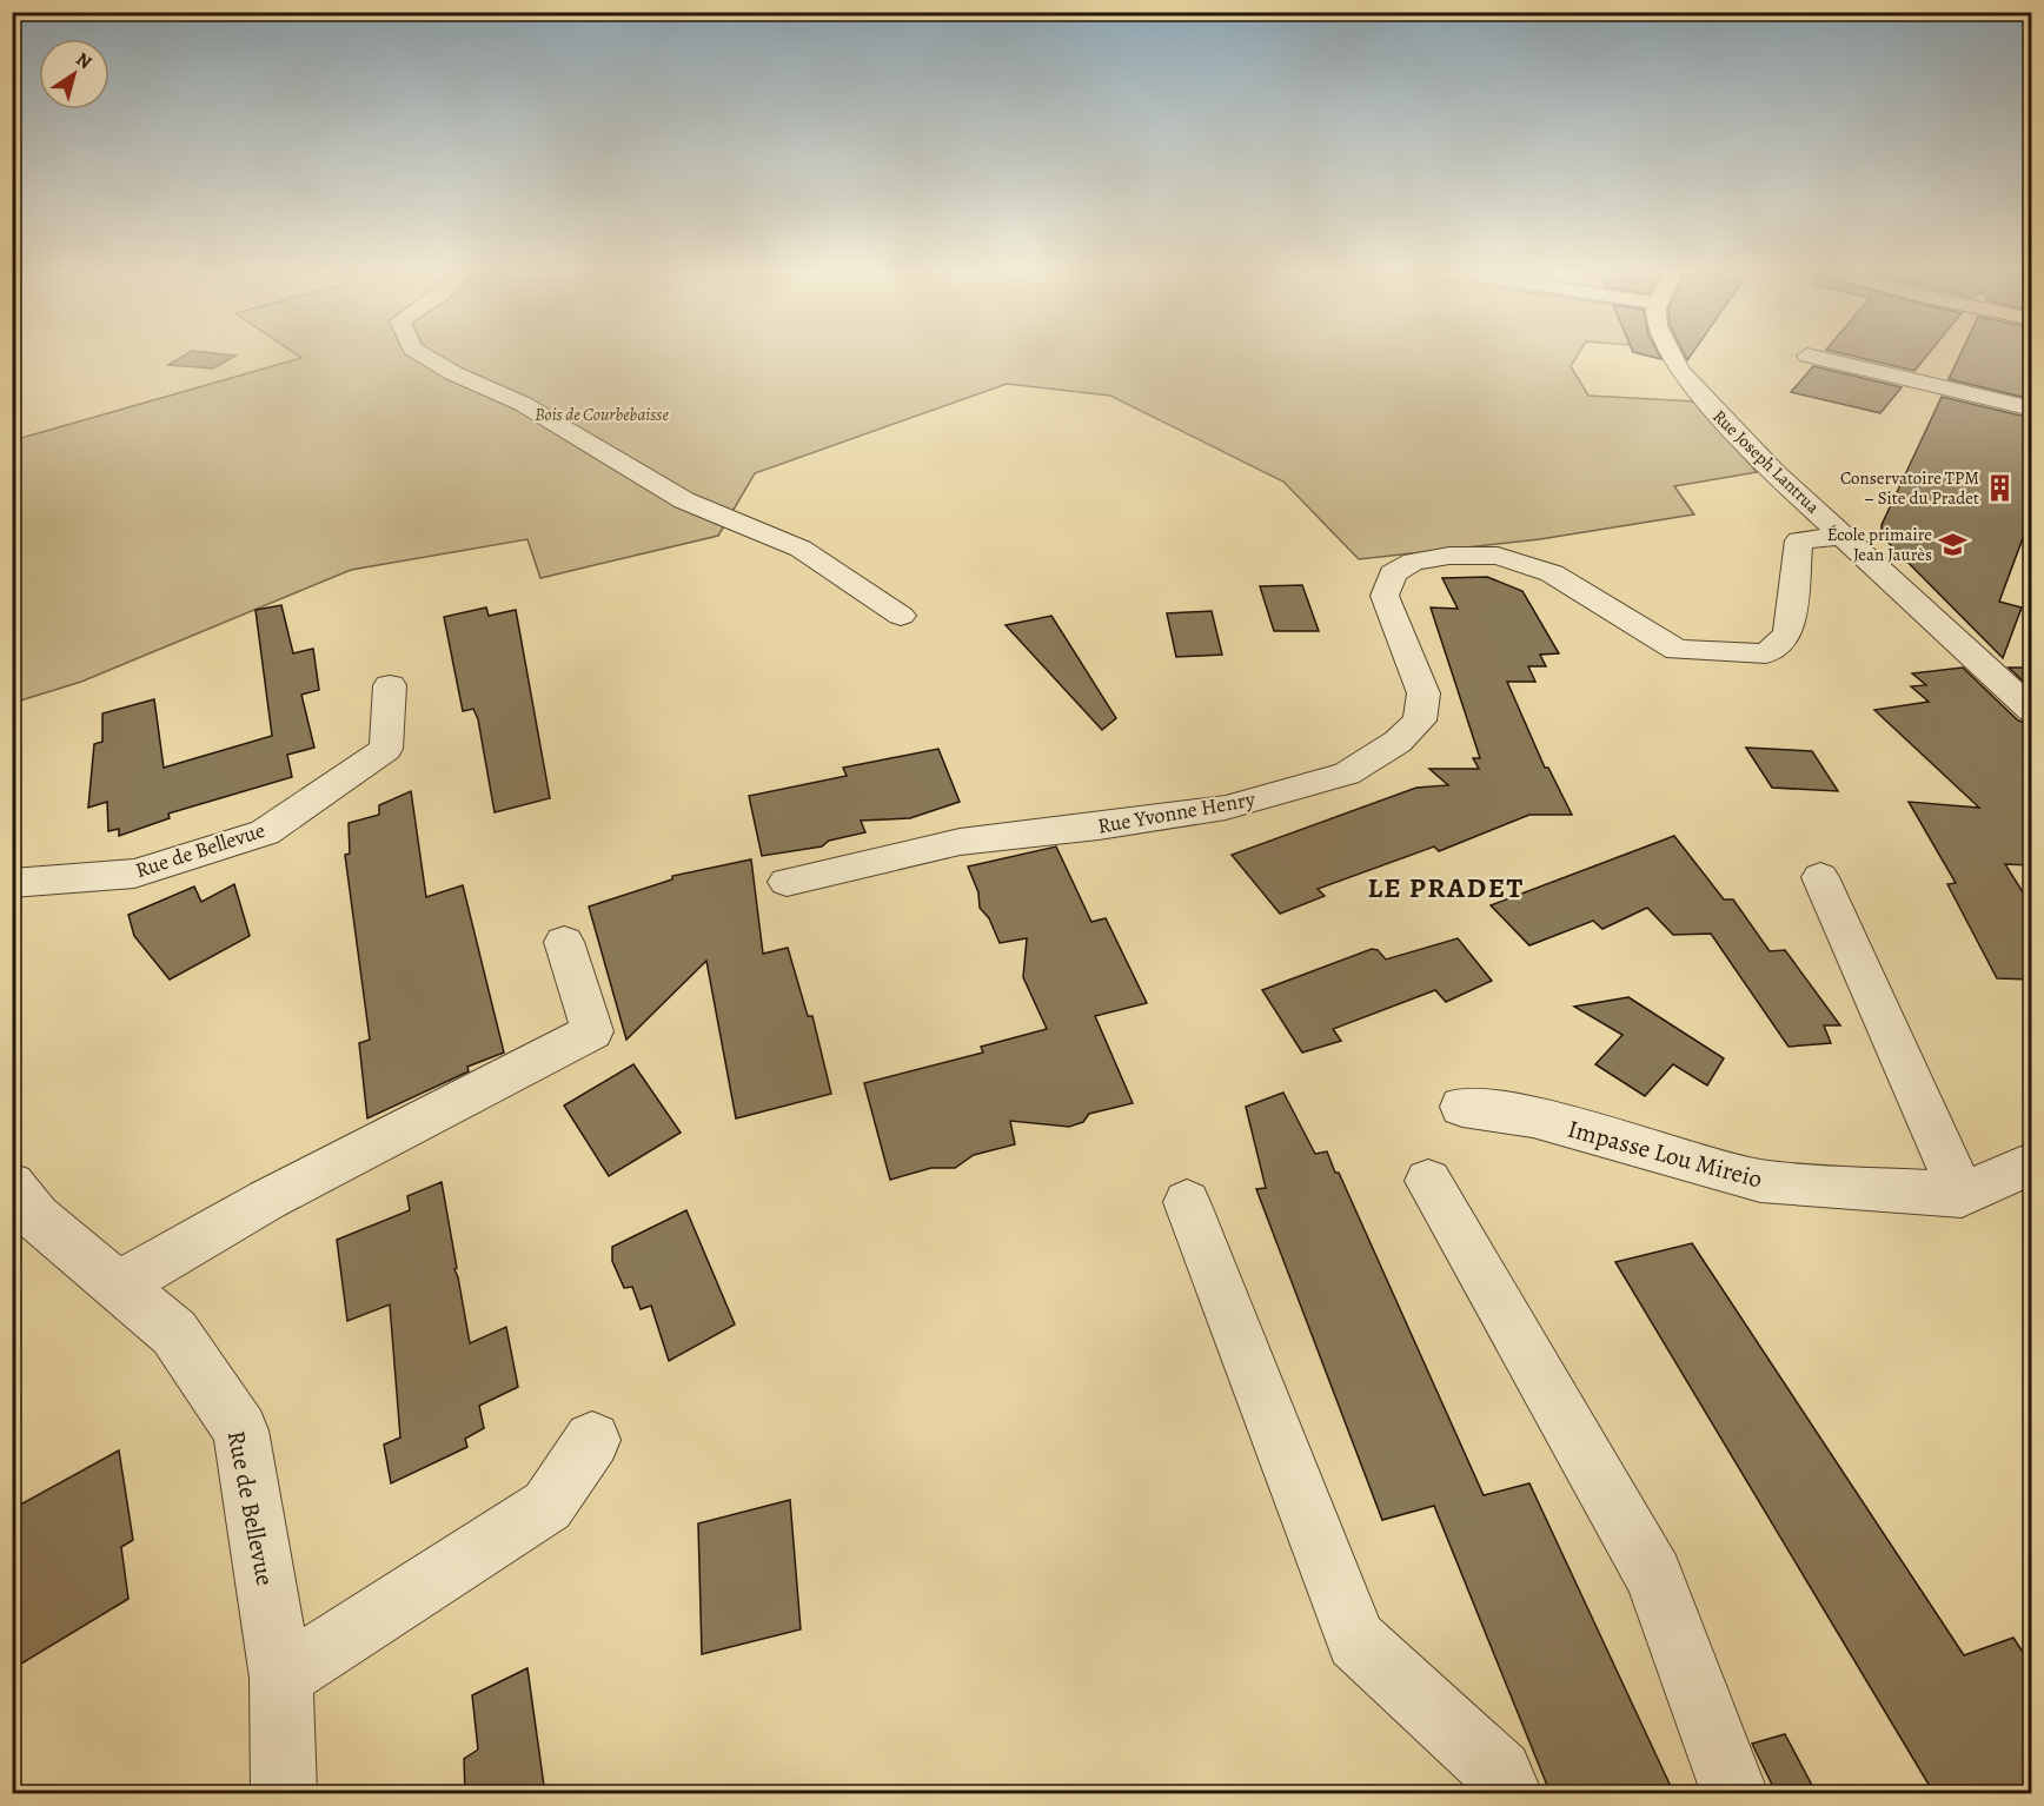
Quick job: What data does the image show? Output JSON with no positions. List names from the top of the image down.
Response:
{
  "streets": {
    "street": [
      "Rue Joseph Lantrua",
      "Rue Yvonne Henry",
      "Rue de Bellevue",
      "Impasse Lou Mireio"
    ]
  },
  "crossings": [
    ["Rue Joseph Lantrua", "Rue Yvonne Henry"]
  ],
  "districts": ["LE PRADET"],
  "parks": ["Bois de Courbebaisse"],
  "places": {
    "building": ["Conservatoire TPM – Site du Pradet"],
    "school or university": ["École primaire Jean Jaurès"]
  },
  "north": "top right"
}
